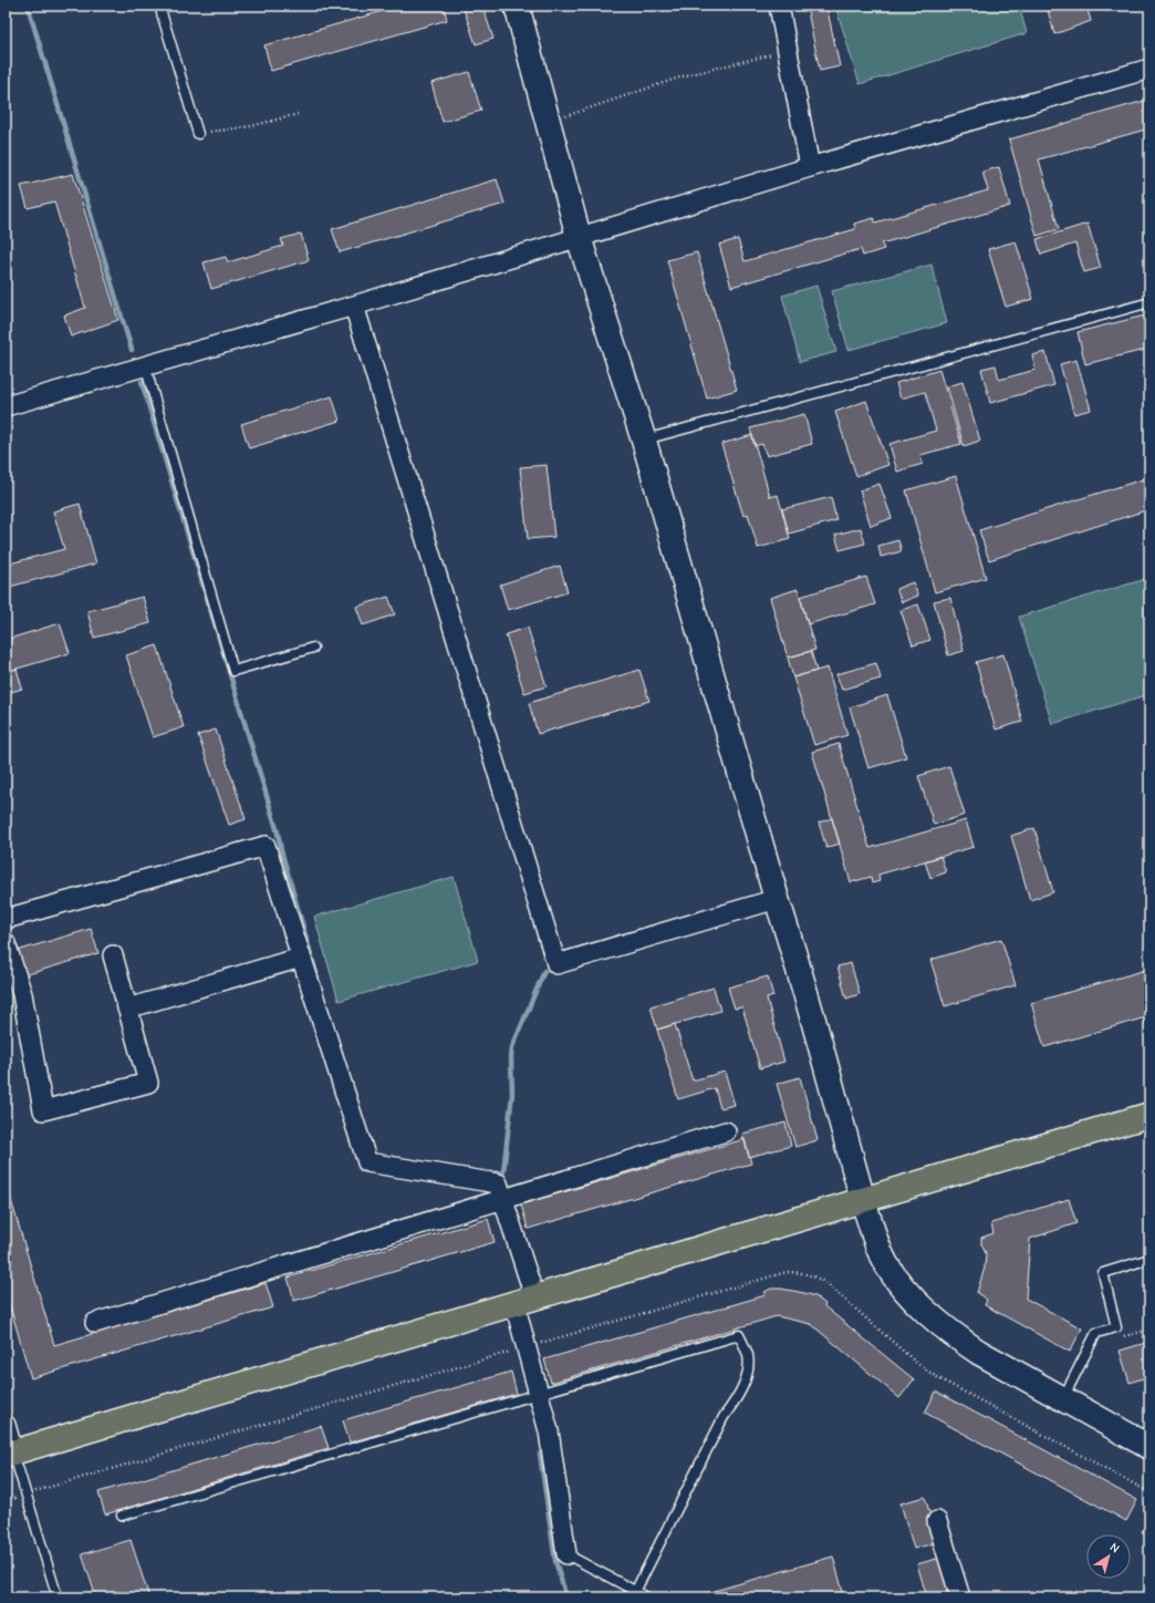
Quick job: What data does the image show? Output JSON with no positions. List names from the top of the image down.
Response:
{
  "north": "top right"
}
